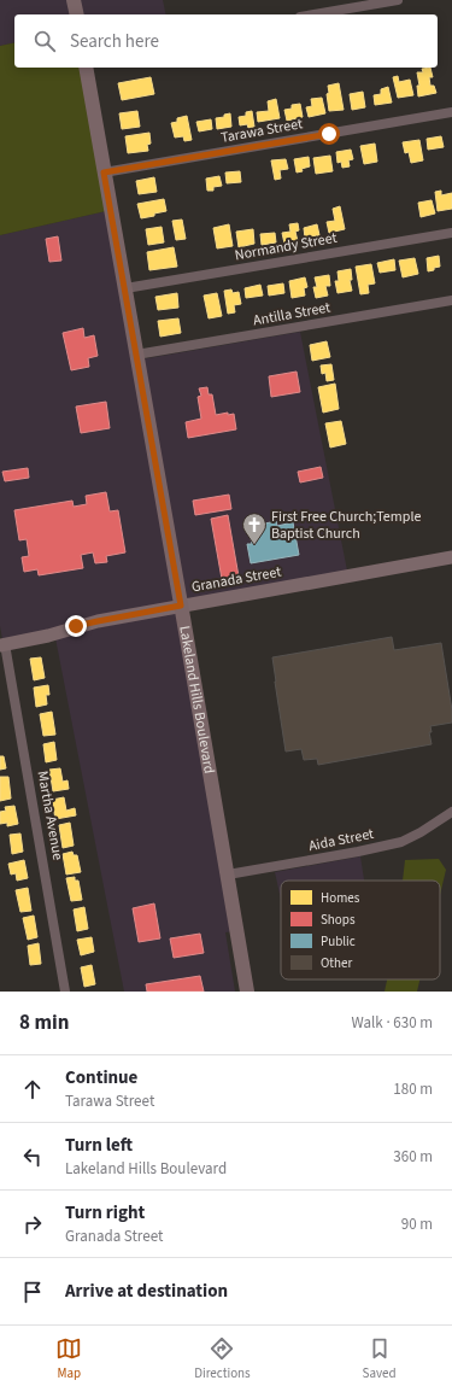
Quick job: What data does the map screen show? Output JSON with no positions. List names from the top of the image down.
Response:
{
  "streets": {
    "main road": ["Lakeland Hills Boulevard"],
    "street": [
      "Tarawa Street",
      "Normandy Street",
      "Antilla Street",
      "Granada Street",
      "Martha Avenue",
      "Aida Street"
    ]
  },
  "crossings": [
    ["Tarawa Street", "Lakeland Hills Boulevard"],
    ["Normandy Street", "Lakeland Hills Boulevard"],
    ["Antilla Street", "Lakeland Hills Boulevard"],
    ["Granada Street", "Lakeland Hills Boulevard"],
    ["Granada Street", "Martha Avenue"],
    ["Lakeland Hills Boulevard", "Aida Street"]
  ],
  "places": {
    "church": ["First Free Church;Temple Baptist Church"]
  },
  "legend": [
    "Homes",
    "Shops",
    "Public",
    "Other"
  ],
  "page": {
    "search": "Search here",
    "heading": ["8 min", "Walk · 630 m"],
    "list": [
      ["Continue", "Tarawa Street", "180 m"],
      ["Turn left", "Lakeland Hills Boulevard", "360 m"],
      ["Turn right", "Granada Street", "90 m"],
      "Arrive at destination"
    ],
    "nav": ["Map", "Directions", "Saved"]
  }
}
